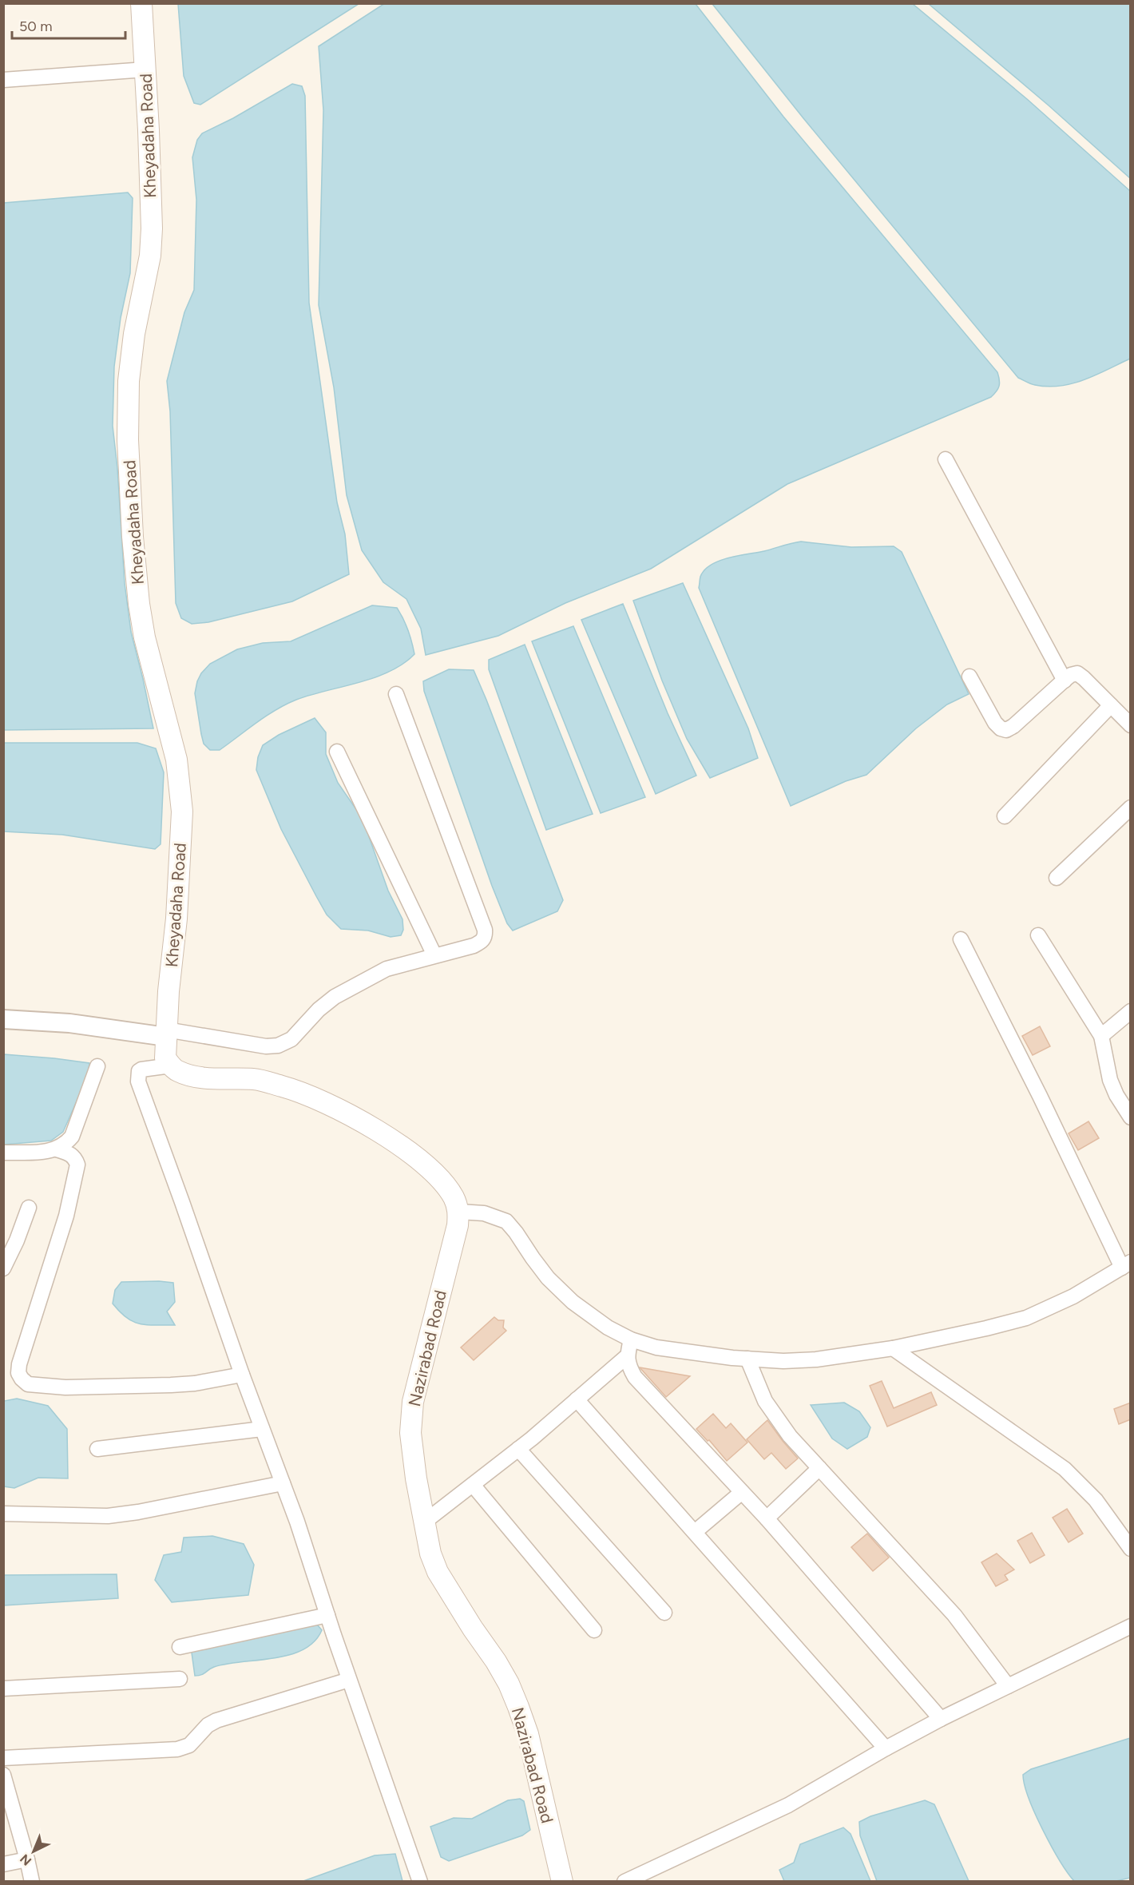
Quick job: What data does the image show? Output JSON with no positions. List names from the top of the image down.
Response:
{
  "streets": {
    "main road": ["Kheyadaha Road", "Nazirabad Road"]
  },
  "scale_bar": "50 m",
  "north": "bottom left"
}
